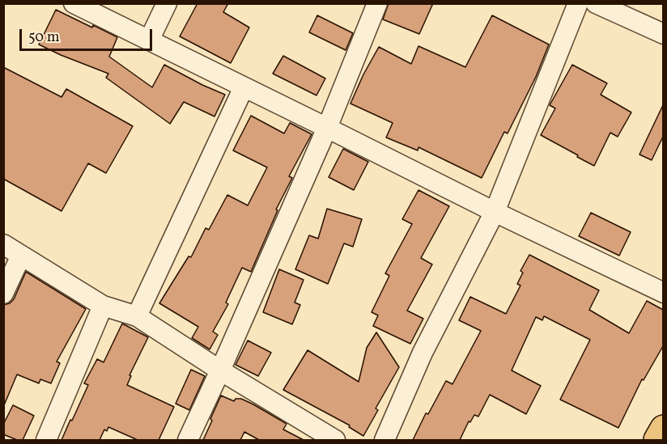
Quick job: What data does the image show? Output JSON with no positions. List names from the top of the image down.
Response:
{
  "scale_bar": "50 m"
}
